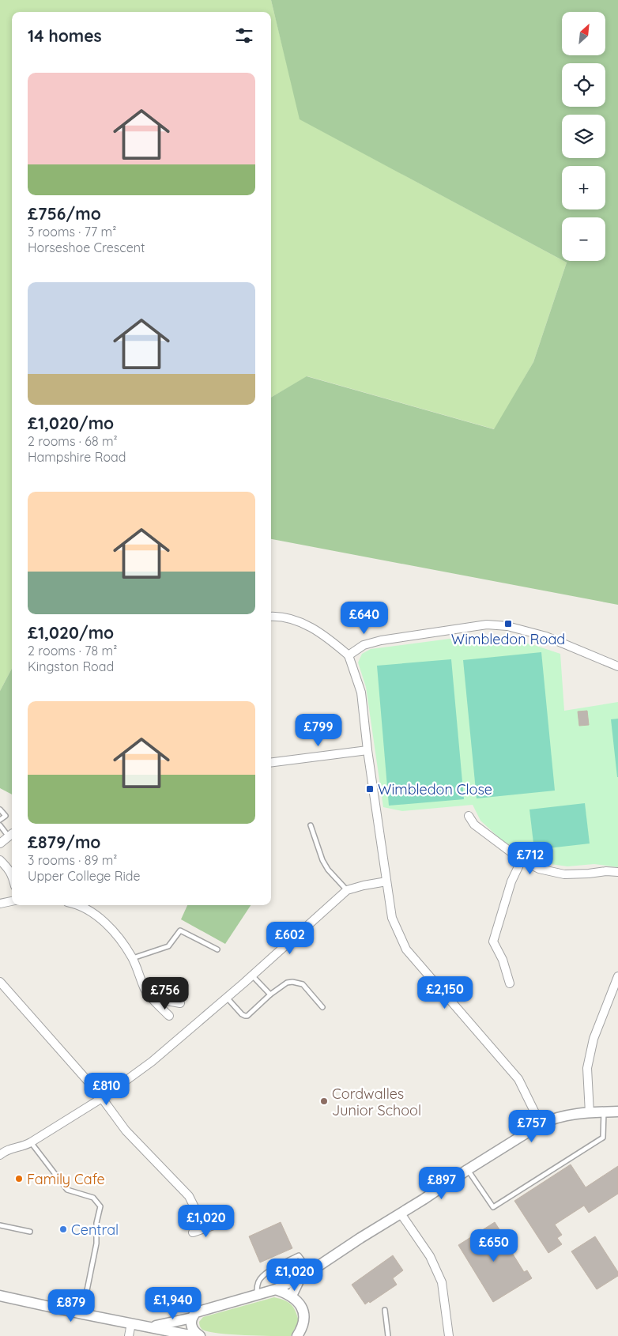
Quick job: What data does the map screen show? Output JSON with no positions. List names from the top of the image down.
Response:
{
  "places": {
    "transit": ["Wimbledon Road", "Wimbledon Close"],
    "other": ["Cordwalles Junior School", "Family Cafe", "Central"]
  },
  "north": "top right",
  "page": {
    "map_buttons": ["+", "−"],
    "heading": "14 homes",
    "list": [
      {
        "name": "£756/mo",
        "note": "3 rooms · 77 m² · Horseshoe Crescent"
      },
      {
        "name": "£1,020/mo",
        "note": "2 rooms · 68 m² · Hampshire Road"
      },
      {
        "name": "£1,020/mo",
        "note": "2 rooms · 78 m² · Kingston Road"
      },
      {
        "name": "£879/mo",
        "note": "3 rooms · 89 m² · Upper College Ride"
      }
    ],
    "price": [
      "£640",
      "£799",
      "£712",
      "£602",
      "£2,150",
      "£756",
      "£810",
      "£757",
      "£897",
      "£1,020",
      "£650",
      "£1,020",
      "£1,940",
      "£879"
    ]
  }
}
